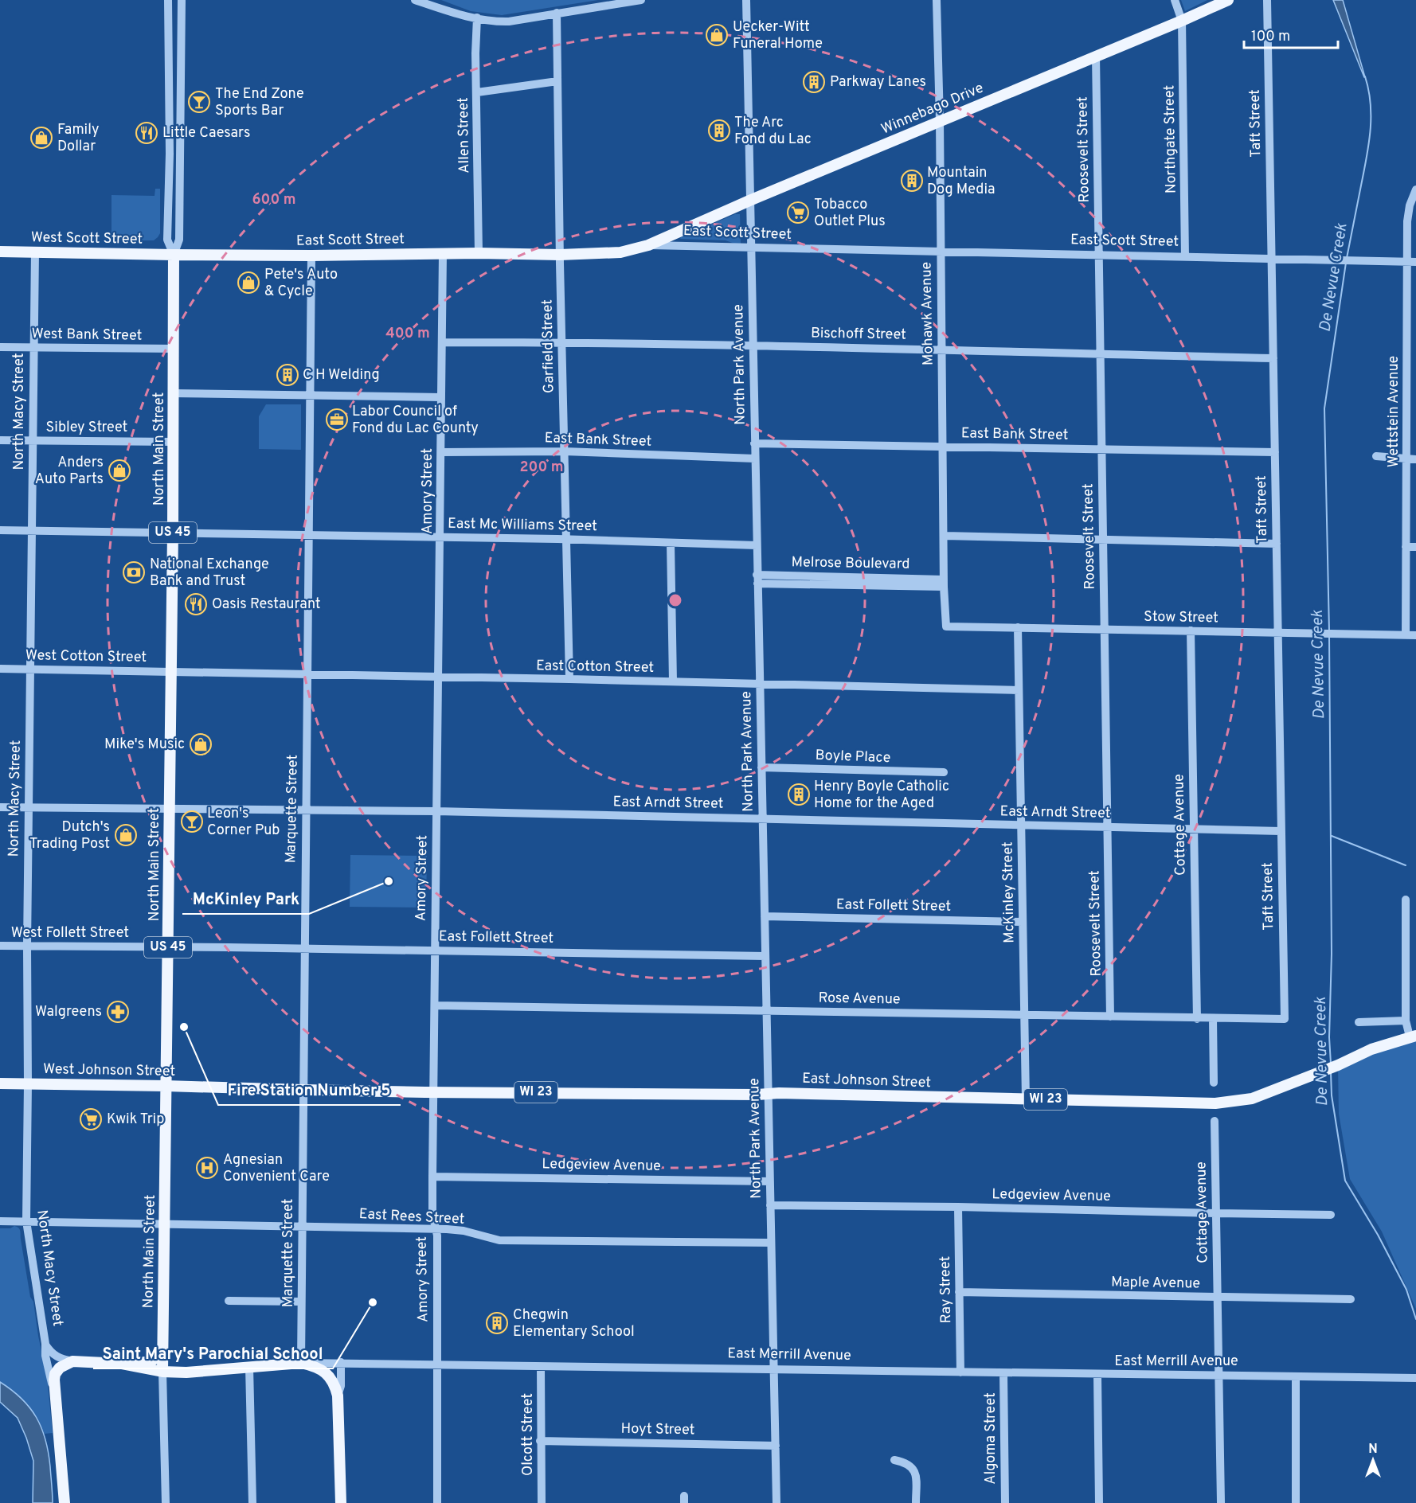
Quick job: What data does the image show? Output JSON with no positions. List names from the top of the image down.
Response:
{
  "streets": {
    "main road": [
      "Winnebago Drive",
      "East Scott Street",
      "West Scott Street",
      "North Macy Street",
      "North Main Street",
      "US 45",
      "West Johnson Street",
      "East Johnson Street",
      "WI 23",
      "East Merrill Avenue"
    ],
    "street": [
      "Taft Street",
      "Allen Street",
      "Northgate Street",
      "Roosevelt Street",
      "Mohawk Avenue",
      "Bischoff Street",
      "West Bank Street",
      "Garfield Street",
      "North Park Avenue",
      "Wettstein Avenue",
      "Sibley Street",
      "East Bank Street",
      "Amory Street",
      "East Mc Williams Street",
      "Melrose Boulevard",
      "Stow Street",
      "West Cotton Street",
      "East Cotton Street",
      "Boyle Place",
      "East Arndt Street",
      "Marquette Street",
      "Cottage Avenue",
      "McKinley Street",
      "East Follett Street",
      "West Follett Street",
      "Rose Avenue",
      "Ledgeview Avenue",
      "East Rees Street",
      "Maple Avenue",
      "Ray Street",
      "Hoyt Street",
      "Olcott Street",
      "Algoma Street"
    ]
  },
  "crossings": [
    ["Winnebago Drive", "Northgate Street"],
    ["Winnebago Drive", "Roosevelt Street"],
    ["Winnebago Drive", "East Scott Street"],
    ["Winnebago Drive", "Mohawk Avenue"],
    ["Winnebago Drive", "North Park Avenue"],
    ["Taft Street", "East Scott Street"],
    ["Taft Street", "Bischoff Street"],
    ["Taft Street", "East Bank Street"],
    ["Taft Street", "Stow Street"],
    ["Taft Street", "East Arndt Street"],
    ["Taft Street", "Rose Avenue"],
    ["Allen Street", "East Scott Street"],
    ["Northgate Street", "East Scott Street"],
    ["Roosevelt Street", "East Scott Street"],
    ["Roosevelt Street", "Bischoff Street"],
    ["Roosevelt Street", "East Bank Street"],
    ["Roosevelt Street", "Stow Street"],
    ["Roosevelt Street", "East Arndt Street"],
    ["Roosevelt Street", "Rose Avenue"],
    ["East Scott Street", "West Scott Street"],
    ["East Scott Street", "Mohawk Avenue"],
    ["East Scott Street", "Garfield Street"],
    ["East Scott Street", "North Park Avenue"],
    ["East Scott Street", "Wettstein Avenue"],
    ["East Scott Street", "North Main Street"],
    ["East Scott Street", "Amory Street"],
    ["East Scott Street", "Marquette Street"],
    ["West Scott Street", "North Macy Street"],
    ["West Scott Street", "North Main Street"],
    ["Mohawk Avenue", "Bischoff Street"],
    ["Mohawk Avenue", "East Bank Street"],
    ["Mohawk Avenue", "Melrose Boulevard"],
    ["Mohawk Avenue", "Stow Street"],
    ["Bischoff Street", "Garfield Street"],
    ["Bischoff Street", "North Park Avenue"],
    ["Bischoff Street", "Amory Street"],
    ["West Bank Street", "North Macy Street"],
    ["West Bank Street", "North Main Street"],
    ["Garfield Street", "East Bank Street"],
    ["Garfield Street", "East Mc Williams Street"],
    ["Garfield Street", "East Cotton Street"],
    ["North Park Avenue", "East Bank Street"],
    ["North Park Avenue", "East Mc Williams Street"],
    ["North Park Avenue", "Melrose Boulevard"],
    ["North Park Avenue", "East Cotton Street"],
    ["North Park Avenue", "Boyle Place"],
    ["North Park Avenue", "East Arndt Street"],
    ["North Park Avenue", "East Follett Street"],
    ["North Park Avenue", "Rose Avenue"],
    ["North Park Avenue", "East Johnson Street"],
    ["North Park Avenue", "Ledgeview Avenue"],
    ["North Park Avenue", "East Rees Street"],
    ["North Park Avenue", "East Merrill Avenue"],
    ["North Park Avenue", "Hoyt Street"],
    ["North Macy Street", "Sibley Street"],
    ["North Macy Street", "East Mc Williams Street"],
    ["North Macy Street", "West Cotton Street"],
    ["North Macy Street", "East Arndt Street"],
    ["North Macy Street", "West Follett Street"],
    ["North Macy Street", "West Johnson Street"],
    ["North Macy Street", "East Rees Street"],
    ["Wettstein Avenue", "Stow Street"],
    ["Sibley Street", "North Main Street"],
    ["East Bank Street", "Amory Street"],
    ["North Main Street", "East Mc Williams Street"],
    ["North Main Street", "West Cotton Street"],
    ["North Main Street", "East Cotton Street"],
    ["North Main Street", "East Arndt Street"],
    ["North Main Street", "East Follett Street"],
    ["North Main Street", "West Follett Street"],
    ["North Main Street", "West Johnson Street"],
    ["North Main Street", "East Rees Street"],
    ["North Main Street", "East Merrill Avenue"],
    ["Amory Street", "East Mc Williams Street"],
    ["Amory Street", "East Cotton Street"],
    ["Amory Street", "East Arndt Street"],
    ["Amory Street", "East Follett Street"],
    ["Amory Street", "Rose Avenue"],
    ["Amory Street", "East Johnson Street"],
    ["Amory Street", "Ledgeview Avenue"],
    ["Amory Street", "East Rees Street"],
    ["Amory Street", "East Merrill Avenue"],
    ["East Mc Williams Street", "Marquette Street"],
    ["Stow Street", "Cottage Avenue"],
    ["Stow Street", "McKinley Street"],
    ["West Cotton Street", "East Cotton Street"],
    ["East Cotton Street", "Marquette Street"],
    ["East Cotton Street", "McKinley Street"],
    ["East Arndt Street", "Marquette Street"],
    ["East Arndt Street", "Cottage Avenue"],
    ["East Arndt Street", "McKinley Street"],
    ["Marquette Street", "East Follett Street"],
    ["Marquette Street", "West Johnson Street"],
    ["Marquette Street", "East Johnson Street"],
    ["Marquette Street", "East Rees Street"],
    ["Marquette Street", "East Merrill Avenue"],
    ["Cottage Avenue", "Rose Avenue"],
    ["Cottage Avenue", "Ledgeview Avenue"],
    ["Cottage Avenue", "Maple Avenue"],
    ["Cottage Avenue", "East Merrill Avenue"],
    ["McKinley Street", "East Follett Street"],
    ["McKinley Street", "Rose Avenue"],
    ["McKinley Street", "East Johnson Street"],
    ["East Follett Street", "West Follett Street"],
    ["West Johnson Street", "East Johnson Street"],
    ["Ledgeview Avenue", "Ray Street"],
    ["Maple Avenue", "Ray Street"],
    ["Ray Street", "East Merrill Avenue"],
    ["East Merrill Avenue", "Olcott Street"],
    ["East Merrill Avenue", "Algoma Street"],
    ["Hoyt Street", "Olcott Street"]
  ],
  "water": ["De Nevue Creek"],
  "places": {
    "shop": [
      "Uecker-Witt Funeral Home",
      "Family Dollar",
      "Pete's Auto & Cycle",
      "Anders Auto Parts",
      "Mike's Music",
      "Dutch's Trading Post"
    ],
    "building": [
      "Parkway Lanes",
      "The Arc Fond du Lac",
      "Mountain Dog Media",
      "C H Welding",
      "Henry Boyle Catholic Home for the Aged",
      "Chegwin Elementary School"
    ],
    "bar": ["The End Zone Sports Bar", "Leon's Corner Pub"],
    "restaurant": ["Little Caesars", "Oasis Restaurant"],
    "supermarket": ["Tobacco Outlet Plus", "Kwik Trip"],
    "office": ["Labor Council of Fond du Lac County"],
    "bank": ["National Exchange Bank and Trust"],
    "other": ["McKinley Park", "Fire Station Number 5", "Saint Mary's Parochial School"],
    "pharmacy": ["Walgreens"],
    "hospital": ["Agnesian Convenient Care"]
  },
  "scale_bar": "100 m",
  "north": "top",
  "rings": ["600 m", "400 m", "200 m"]
}
